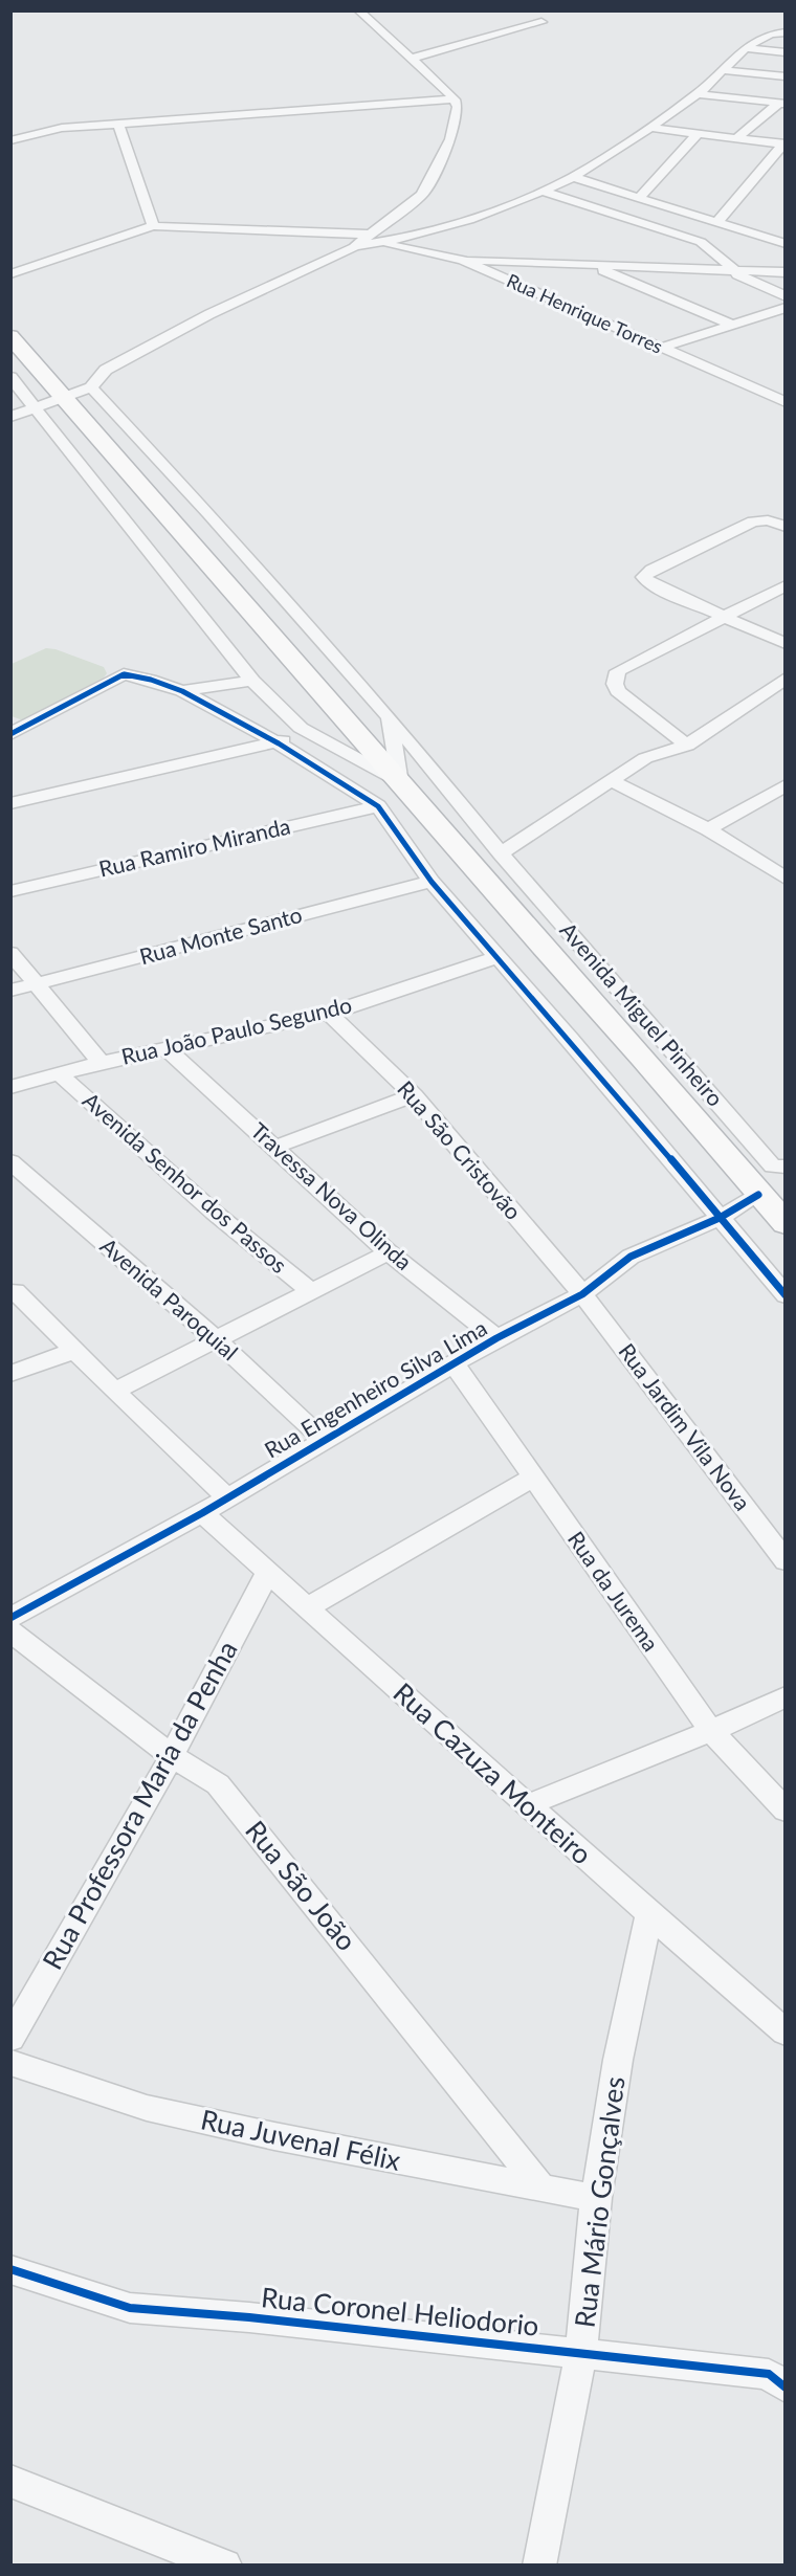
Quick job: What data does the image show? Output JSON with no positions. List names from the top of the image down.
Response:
{
  "streets": {
    "street": [
      "Rua Henrique Torres",
      "Rua Ramiro Miranda",
      "Rua Monte Santo",
      "Avenida Miguel Pinheiro",
      "Rua João Paulo Segundo",
      "Rua São Cristovão",
      "Avenida Senhor dos Passos",
      "Travessa Nova Olinda",
      "Avenida Paroquial",
      "Rua Engenheiro Silva Lima",
      "Rua Jardim Vila Nova",
      "Rua da Jurema",
      "Rua Cazuza Monteiro",
      "Rua Professora Maria da Penha",
      "Rua São João",
      "Rua Juvenal Félix",
      "Rua Mário Gonçalves",
      "Rua Coronel Heliodorio"
    ]
  },
  "crossings": [
    ["Rua João Paulo Segundo", "Rua São Cristovão"],
    ["Rua João Paulo Segundo", "Avenida Senhor dos Passos"],
    ["Rua João Paulo Segundo", "Travessa Nova Olinda"],
    ["Rua São Cristovão", "Rua Engenheiro Silva Lima"],
    ["Rua São Cristovão", "Rua Jardim Vila Nova"],
    ["Travessa Nova Olinda", "Rua Engenheiro Silva Lima"],
    ["Avenida Paroquial", "Rua Engenheiro Silva Lima"],
    ["Rua Engenheiro Silva Lima", "Rua Jardim Vila Nova"],
    ["Rua Engenheiro Silva Lima", "Rua da Jurema"],
    ["Rua Engenheiro Silva Lima", "Rua Cazuza Monteiro"],
    ["Rua Cazuza Monteiro", "Rua Professora Maria da Penha"],
    ["Rua Cazuza Monteiro", "Rua Mário Gonçalves"],
    ["Rua Professora Maria da Penha", "Rua São João"],
    ["Rua São João", "Rua Juvenal Félix"],
    ["Rua Juvenal Félix", "Rua Mário Gonçalves"],
    ["Rua Mário Gonçalves", "Rua Coronel Heliodorio"]
  ]
}
